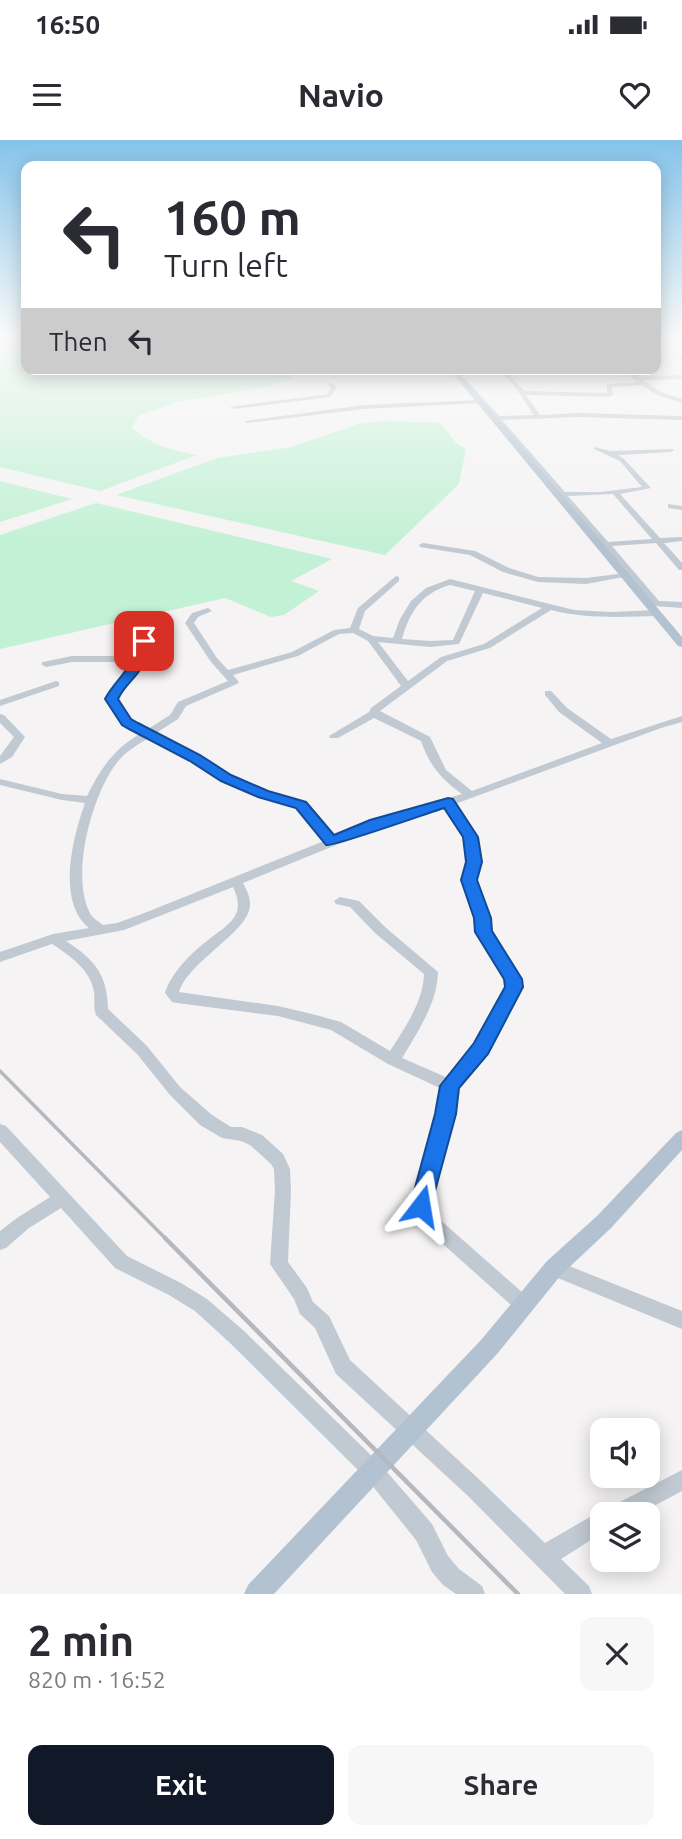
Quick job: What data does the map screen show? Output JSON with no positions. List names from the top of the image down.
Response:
{
  "page": {
    "status": "16:50",
    "header": "Navio",
    "turn": ["160 m", "Turn left"],
    "then": "Then",
    "heading": ["2 min", "820 m · 16:52"],
    "buttons": ["Exit", "Share"]
  }
}
